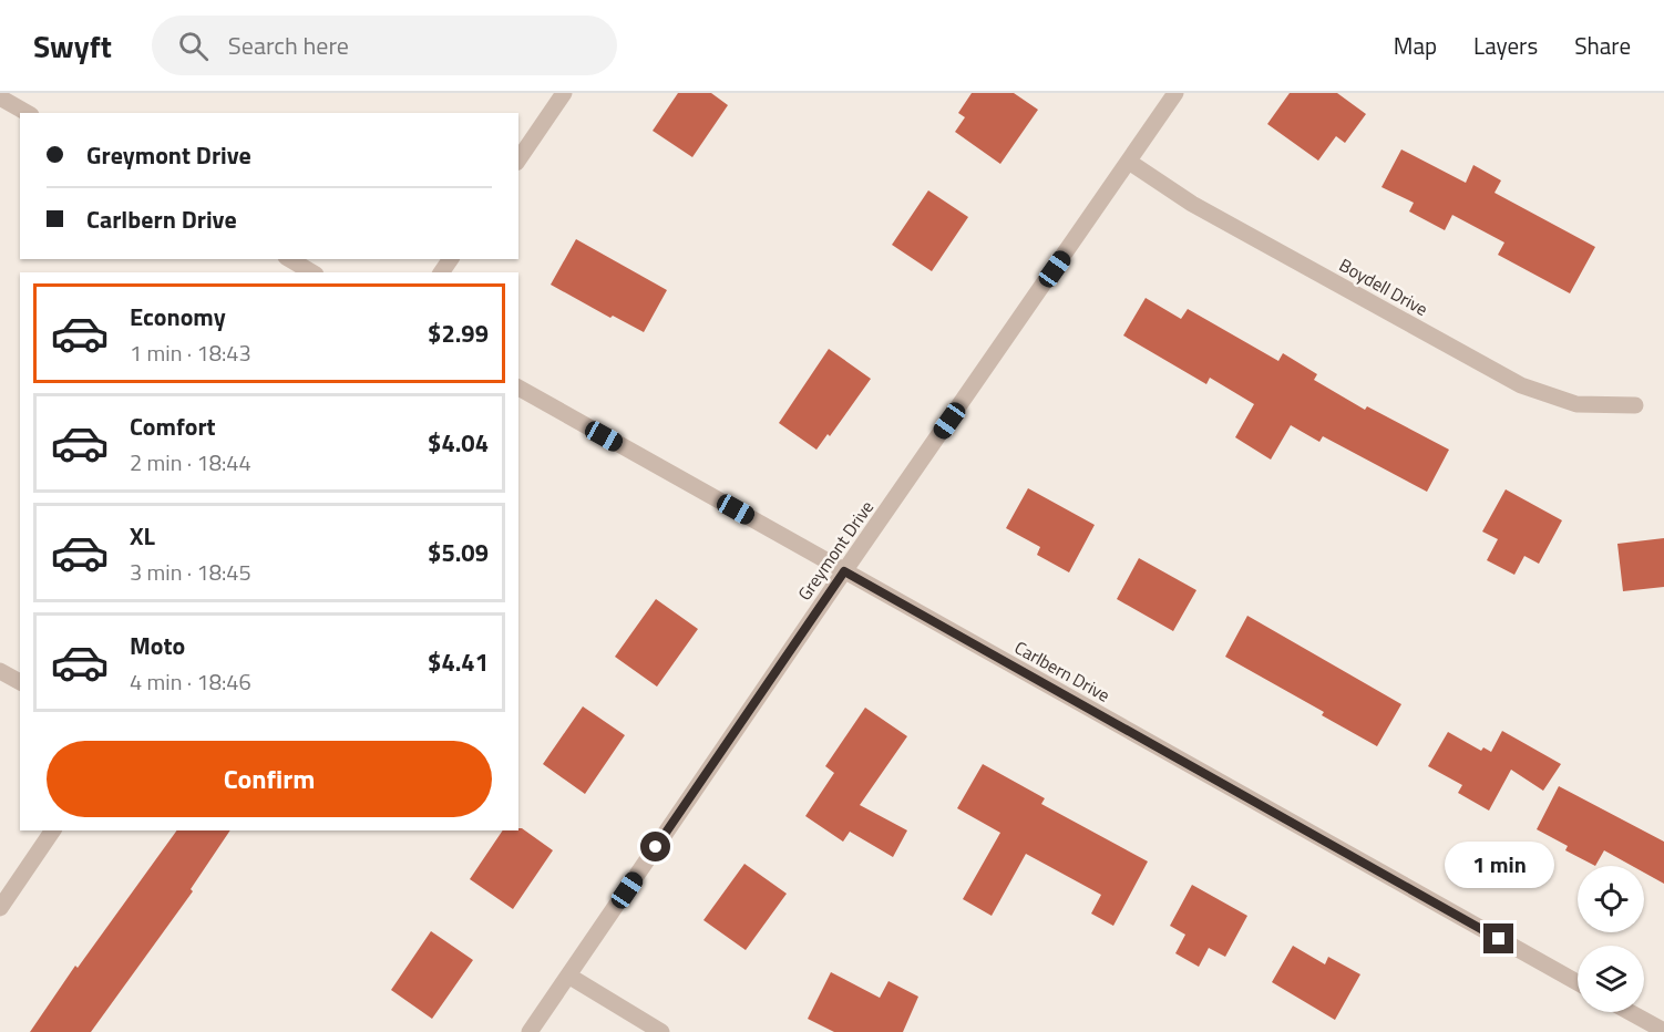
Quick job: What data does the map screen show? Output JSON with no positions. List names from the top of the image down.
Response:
{
  "streets": {
    "street": ["Boydell Drive", "Greymont Drive", "Carlbern Drive"]
  },
  "crossings": [
    ["Boydell Drive", "Greymont Drive"],
    ["Greymont Drive", "Carlbern Drive"]
  ],
  "page": {
    "header": "Swyft",
    "search": "Search here",
    "nav": ["Map", "Layers", "Share"],
    "banner": ["Greymont Drive", "Carlbern Drive"],
    "list": [
      {
        "name": "Economy",
        "note": "1 min · 18:43",
        "value": "$2.99"
      },
      {
        "name": "Comfort",
        "note": "2 min · 18:44",
        "value": "$4.04"
      },
      {
        "name": "XL",
        "note": "3 min · 18:45",
        "value": "$5.09"
      },
      {
        "name": "Moto",
        "note": "4 min · 18:46",
        "value": "$4.41"
      }
    ],
    "buttons": "Confirm",
    "bubble": "1 min"
  }
}
